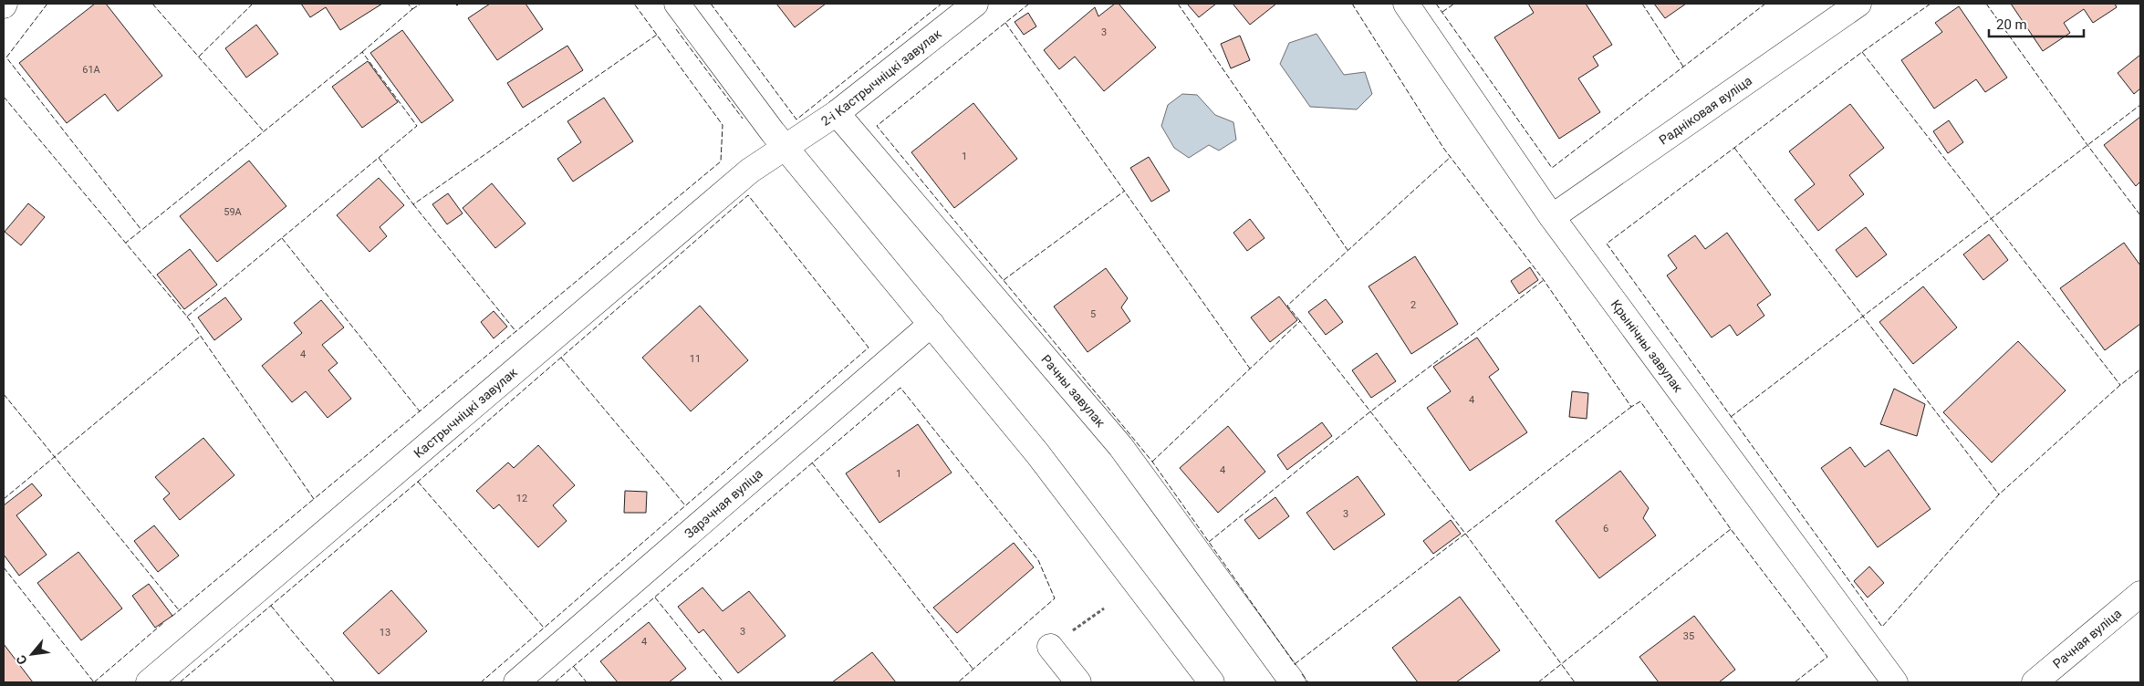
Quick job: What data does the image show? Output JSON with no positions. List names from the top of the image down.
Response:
{
  "streets": {
    "street": [
      "2-і Кастрычніцкі завулак",
      "Радніковая вуліца",
      "Крынічны завулак",
      "Рачны завулак",
      "Кастрычніцкі завулак",
      "Зарэчная вуліца",
      "Рачная вуліца"
    ]
  },
  "crossings": [
    ["2-і Кастрычніцкі завулак", "Рачны завулак"],
    ["2-і Кастрычніцкі завулак", "Кастрычніцкі завулак"],
    ["Радніковая вуліца", "Крынічны завулак"]
  ],
  "house_numbers": [
    "3",
    "61А",
    "1",
    "59А",
    "2",
    "5",
    "4",
    "11",
    "4",
    "4",
    "1",
    "12",
    "3",
    "6",
    "3",
    "13",
    "35",
    "4"
  ],
  "scale_bar": "20 m",
  "north": "bottom left"
}
